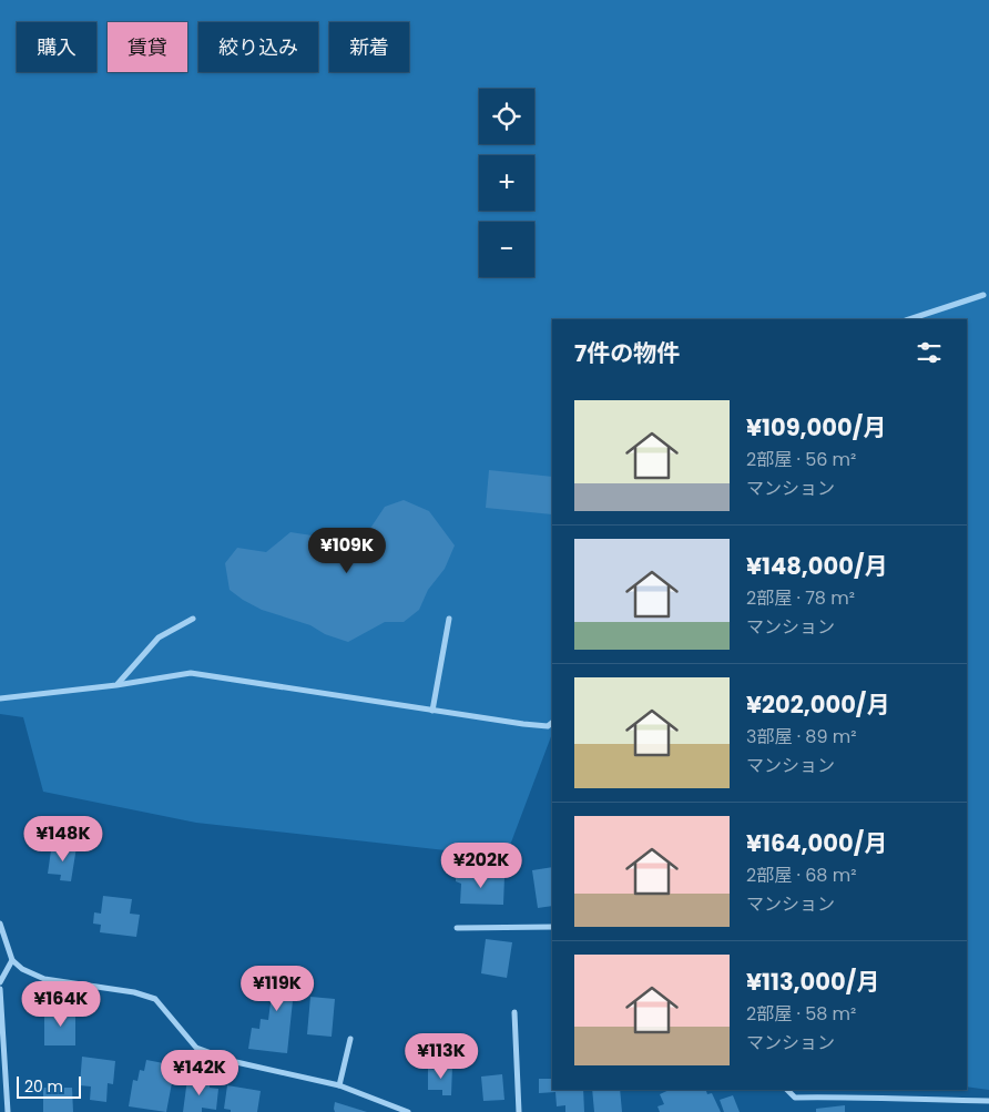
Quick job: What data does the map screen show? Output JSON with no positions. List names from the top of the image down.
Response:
{
  "scale_bar": "20 m",
  "page": {
    "chip": [
      "購入",
      "賃貸",
      "絞り込み",
      "新着"
    ],
    "map_buttons": ["+", "−"],
    "heading": "7件の物件",
    "list": [
      {
        "name": "¥109,000/月",
        "note": "2部屋 · 56 m² · マンション"
      },
      {
        "name": "¥148,000/月",
        "note": "2部屋 · 78 m² · マンション"
      },
      {
        "name": "¥202,000/月",
        "note": "3部屋 · 89 m² · マンション"
      },
      {
        "name": "¥164,000/月",
        "note": "2部屋 · 68 m² · マンション"
      },
      {
        "name": "¥113,000/月",
        "note": "2部屋 · 58 m² · マンション"
      }
    ],
    "price": [
      "¥109K",
      "¥148K",
      "¥202K",
      "¥119K",
      "¥164K",
      "¥113K",
      "¥142K"
    ],
    "scale": "20 m"
  }
}
